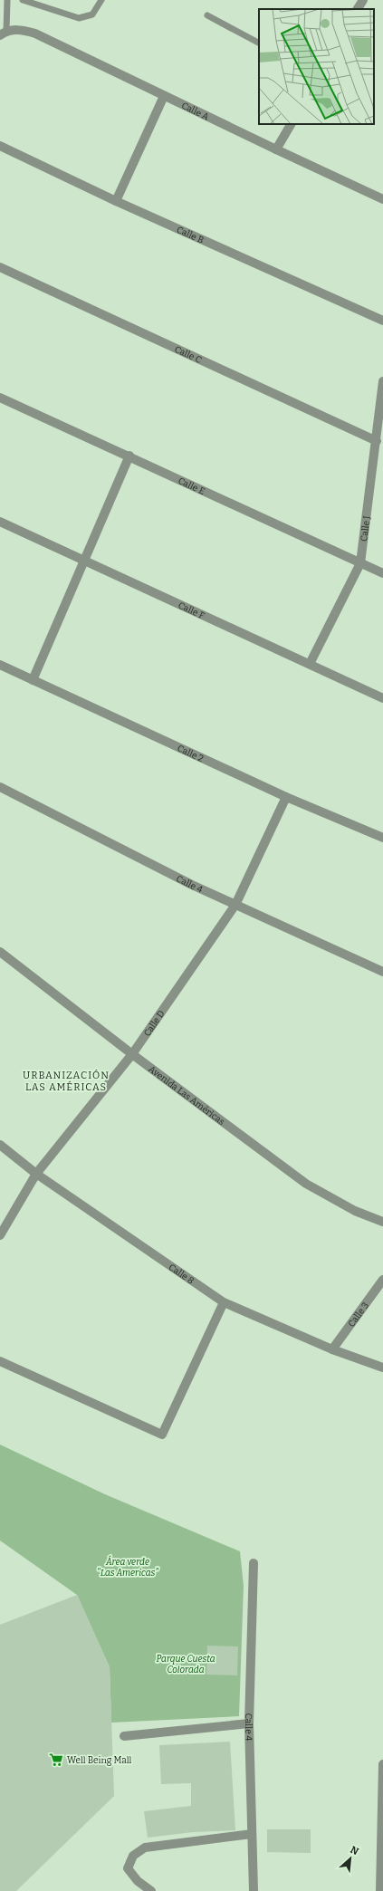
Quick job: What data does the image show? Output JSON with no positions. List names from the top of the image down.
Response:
{
  "streets": {
    "street": [
      "Calle A",
      "Calle B",
      "Calle C",
      "Calle E",
      "Calle J",
      "Calle F",
      "Calle 2",
      "Calle 4",
      "Calle D",
      "Avenida Las Américas",
      "Calle 8",
      "Calle 3"
    ]
  },
  "crossings": [
    ["Calle C", "Calle J"],
    ["Calle E", "Calle J"],
    ["Calle J", "Calle F"],
    ["Calle 2", "Calle D"],
    ["Calle 4", "Calle D"],
    ["Calle D", "Avenida Las Américas"],
    ["Calle D", "Calle 8"],
    ["Calle 8", "Calle 3"]
  ],
  "districts": ["URBANIZACIÓN LAS AMÉRICAS"],
  "parks": ["Área verde \"Las Americas\"", "Parque Cuesta Colorada"],
  "places": {
    "supermarket": ["Well Being Mall"]
  },
  "north": "top right"
}
